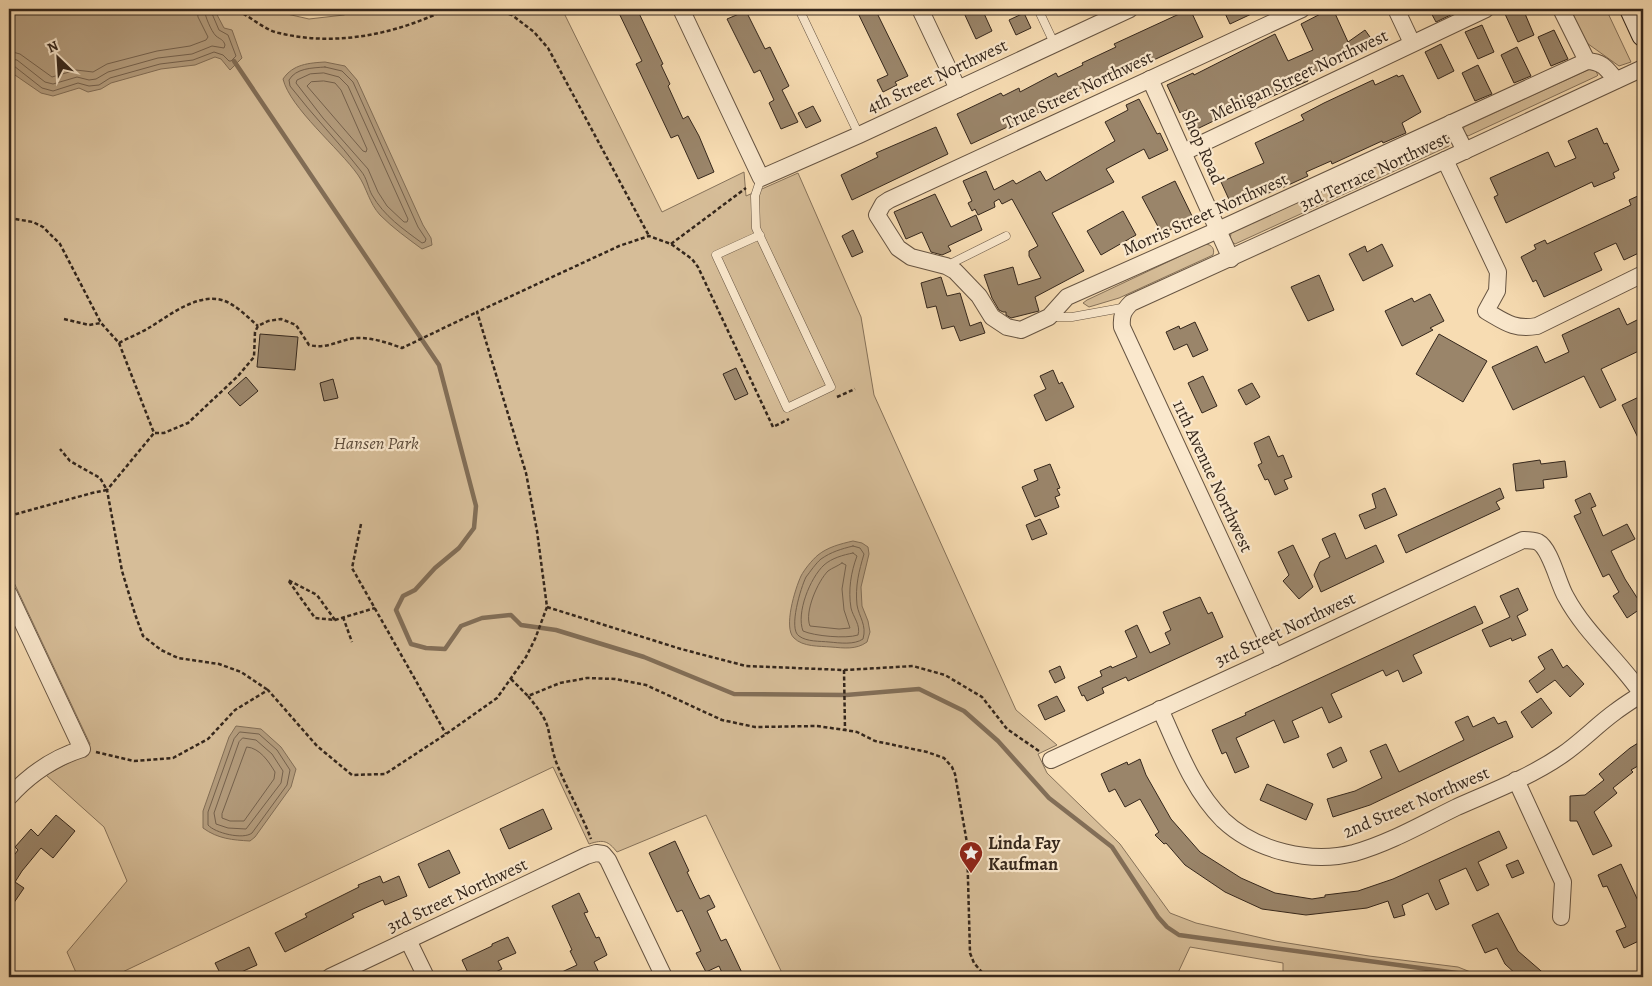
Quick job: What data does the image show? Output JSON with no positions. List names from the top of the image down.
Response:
{
  "streets": {
    "street": [
      "Mehigan Street Northwest",
      "4th Street Northwest",
      "True Street Northwest",
      "Shop Road",
      "3rd Terrace Northwest",
      "Morris Street Northwest",
      "11th Avenue Northwest",
      "3rd Street Northwest",
      "2nd Street Northwest"
    ]
  },
  "crossings": [
    ["Mehigan Street Northwest", "Shop Road"],
    ["True Street Northwest", "Shop Road"],
    ["True Street Northwest", "Morris Street Northwest"],
    ["Shop Road", "3rd Terrace Northwest"],
    ["Shop Road", "Morris Street Northwest"],
    ["3rd Terrace Northwest", "11th Avenue Northwest"],
    ["11th Avenue Northwest", "3rd Street Northwest"],
    ["3rd Street Northwest", "2nd Street Northwest"]
  ],
  "parks": ["Hansen Park"],
  "places": {
    "place": ["Linda Fay Kaufman"]
  },
  "north": "top left"
}
